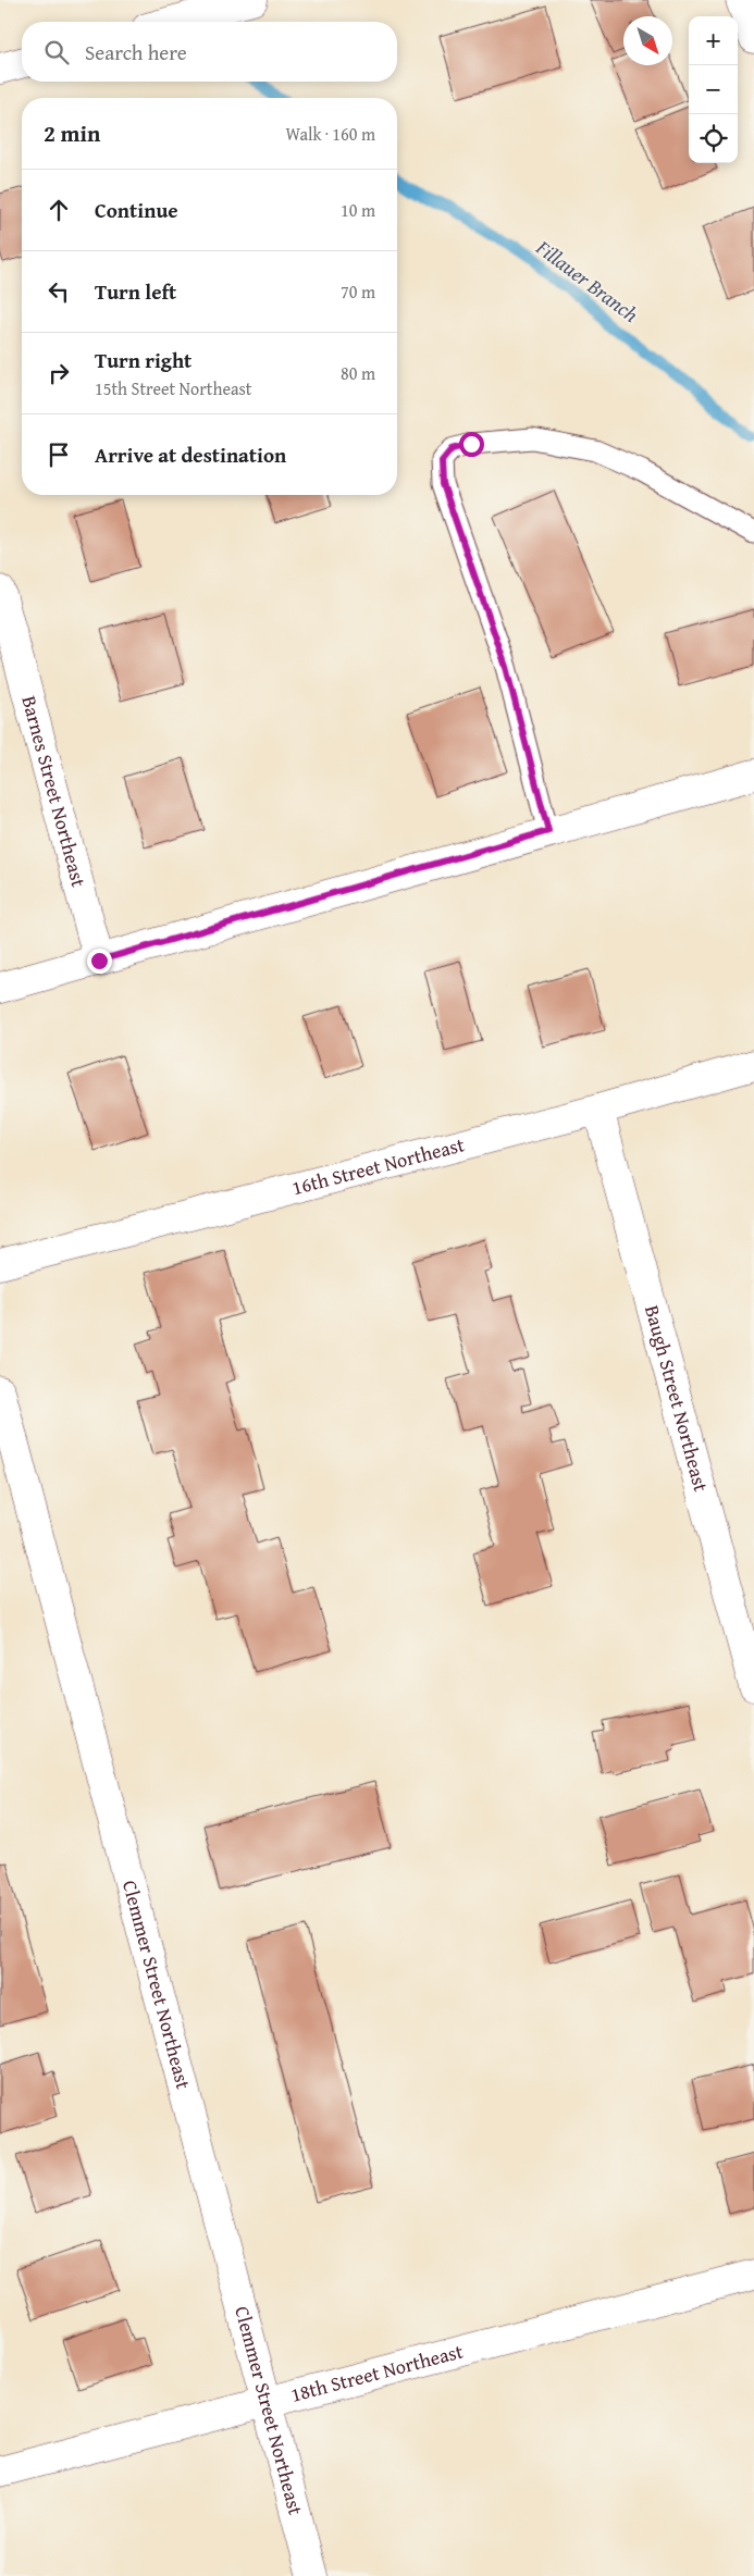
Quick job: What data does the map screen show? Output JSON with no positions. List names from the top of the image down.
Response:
{
  "streets": {
    "street": [
      "Barnes Street Northeast",
      "16th Street Northeast",
      "Baugh Street Northeast",
      "Clemmer Street Northeast",
      "18th Street Northeast"
    ]
  },
  "crossings": [
    ["16th Street Northeast", "Baugh Street Northeast"],
    ["Clemmer Street Northeast", "18th Street Northeast"]
  ],
  "water": ["Fillauer Branch"],
  "north": "bottom right",
  "page": {
    "map_buttons": ["+", "−"],
    "search": "Search here",
    "heading": ["2 min", "Walk · 160 m"],
    "list": [
      ["Continue", "10 m"],
      ["Turn left", "70 m"],
      ["Turn right", "15th Street Northeast", "80 m"],
      "Arrive at destination"
    ]
  }
}
